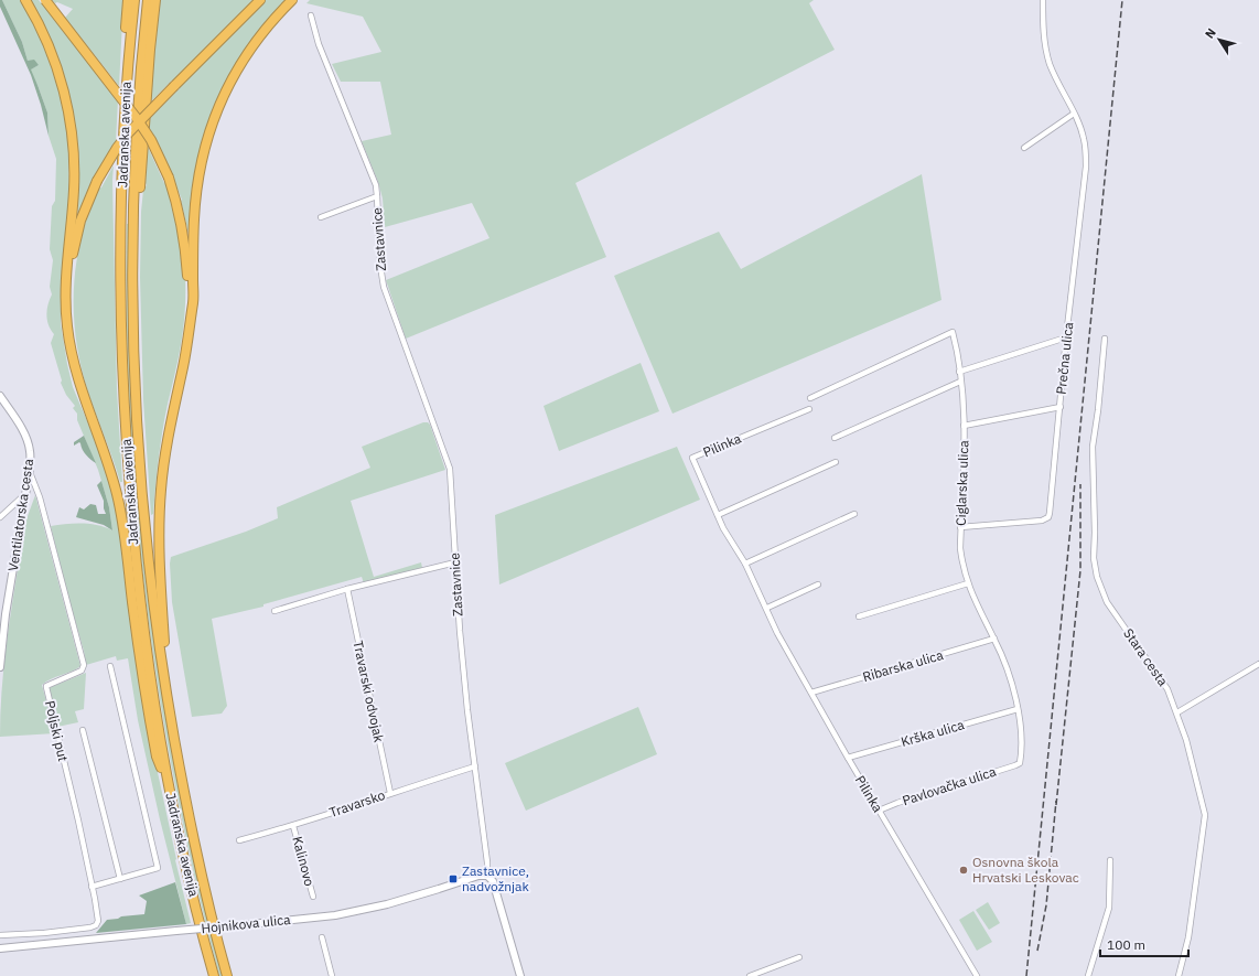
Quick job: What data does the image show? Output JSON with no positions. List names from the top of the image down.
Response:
{
  "streets": {
    "highway": ["Jadranska avenija"],
    "main road": ["Zastavnice", "Ventilatorska cesta", "Hojnikova ulica"],
    "street": [
      "Prečna ulica",
      "Pilinka",
      "Ciglarska ulica",
      "Stara cesta",
      "Ribarska ulica",
      "Travarski odvojak",
      "Poljski put",
      "Krška ulica",
      "Pavlovačka ulica",
      "Travarsko",
      "Kalinovo"
    ]
  },
  "crossings": [
    ["Zastavnice", "Travarsko"],
    ["Zastavnice", "Hojnikova ulica"],
    ["Prečna ulica", "Ciglarska ulica"],
    ["Pilinka", "Ribarska ulica"],
    ["Pilinka", "Krška ulica"],
    ["Pilinka", "Pavlovačka ulica"],
    ["Ciglarska ulica", "Ribarska ulica"],
    ["Ciglarska ulica", "Krška ulica"],
    ["Ciglarska ulica", "Pavlovačka ulica"],
    ["Ventilatorska cesta", "Poljski put"],
    ["Travarski odvojak", "Travarsko"],
    ["Travarsko", "Kalinovo"]
  ],
  "places": {
    "other": ["Osnovna škola Hrvatski Leskovac"],
    "transit": ["Zastavnice, nadvožnjak"]
  },
  "scale_bar": "100 m",
  "north": "top left"
}
